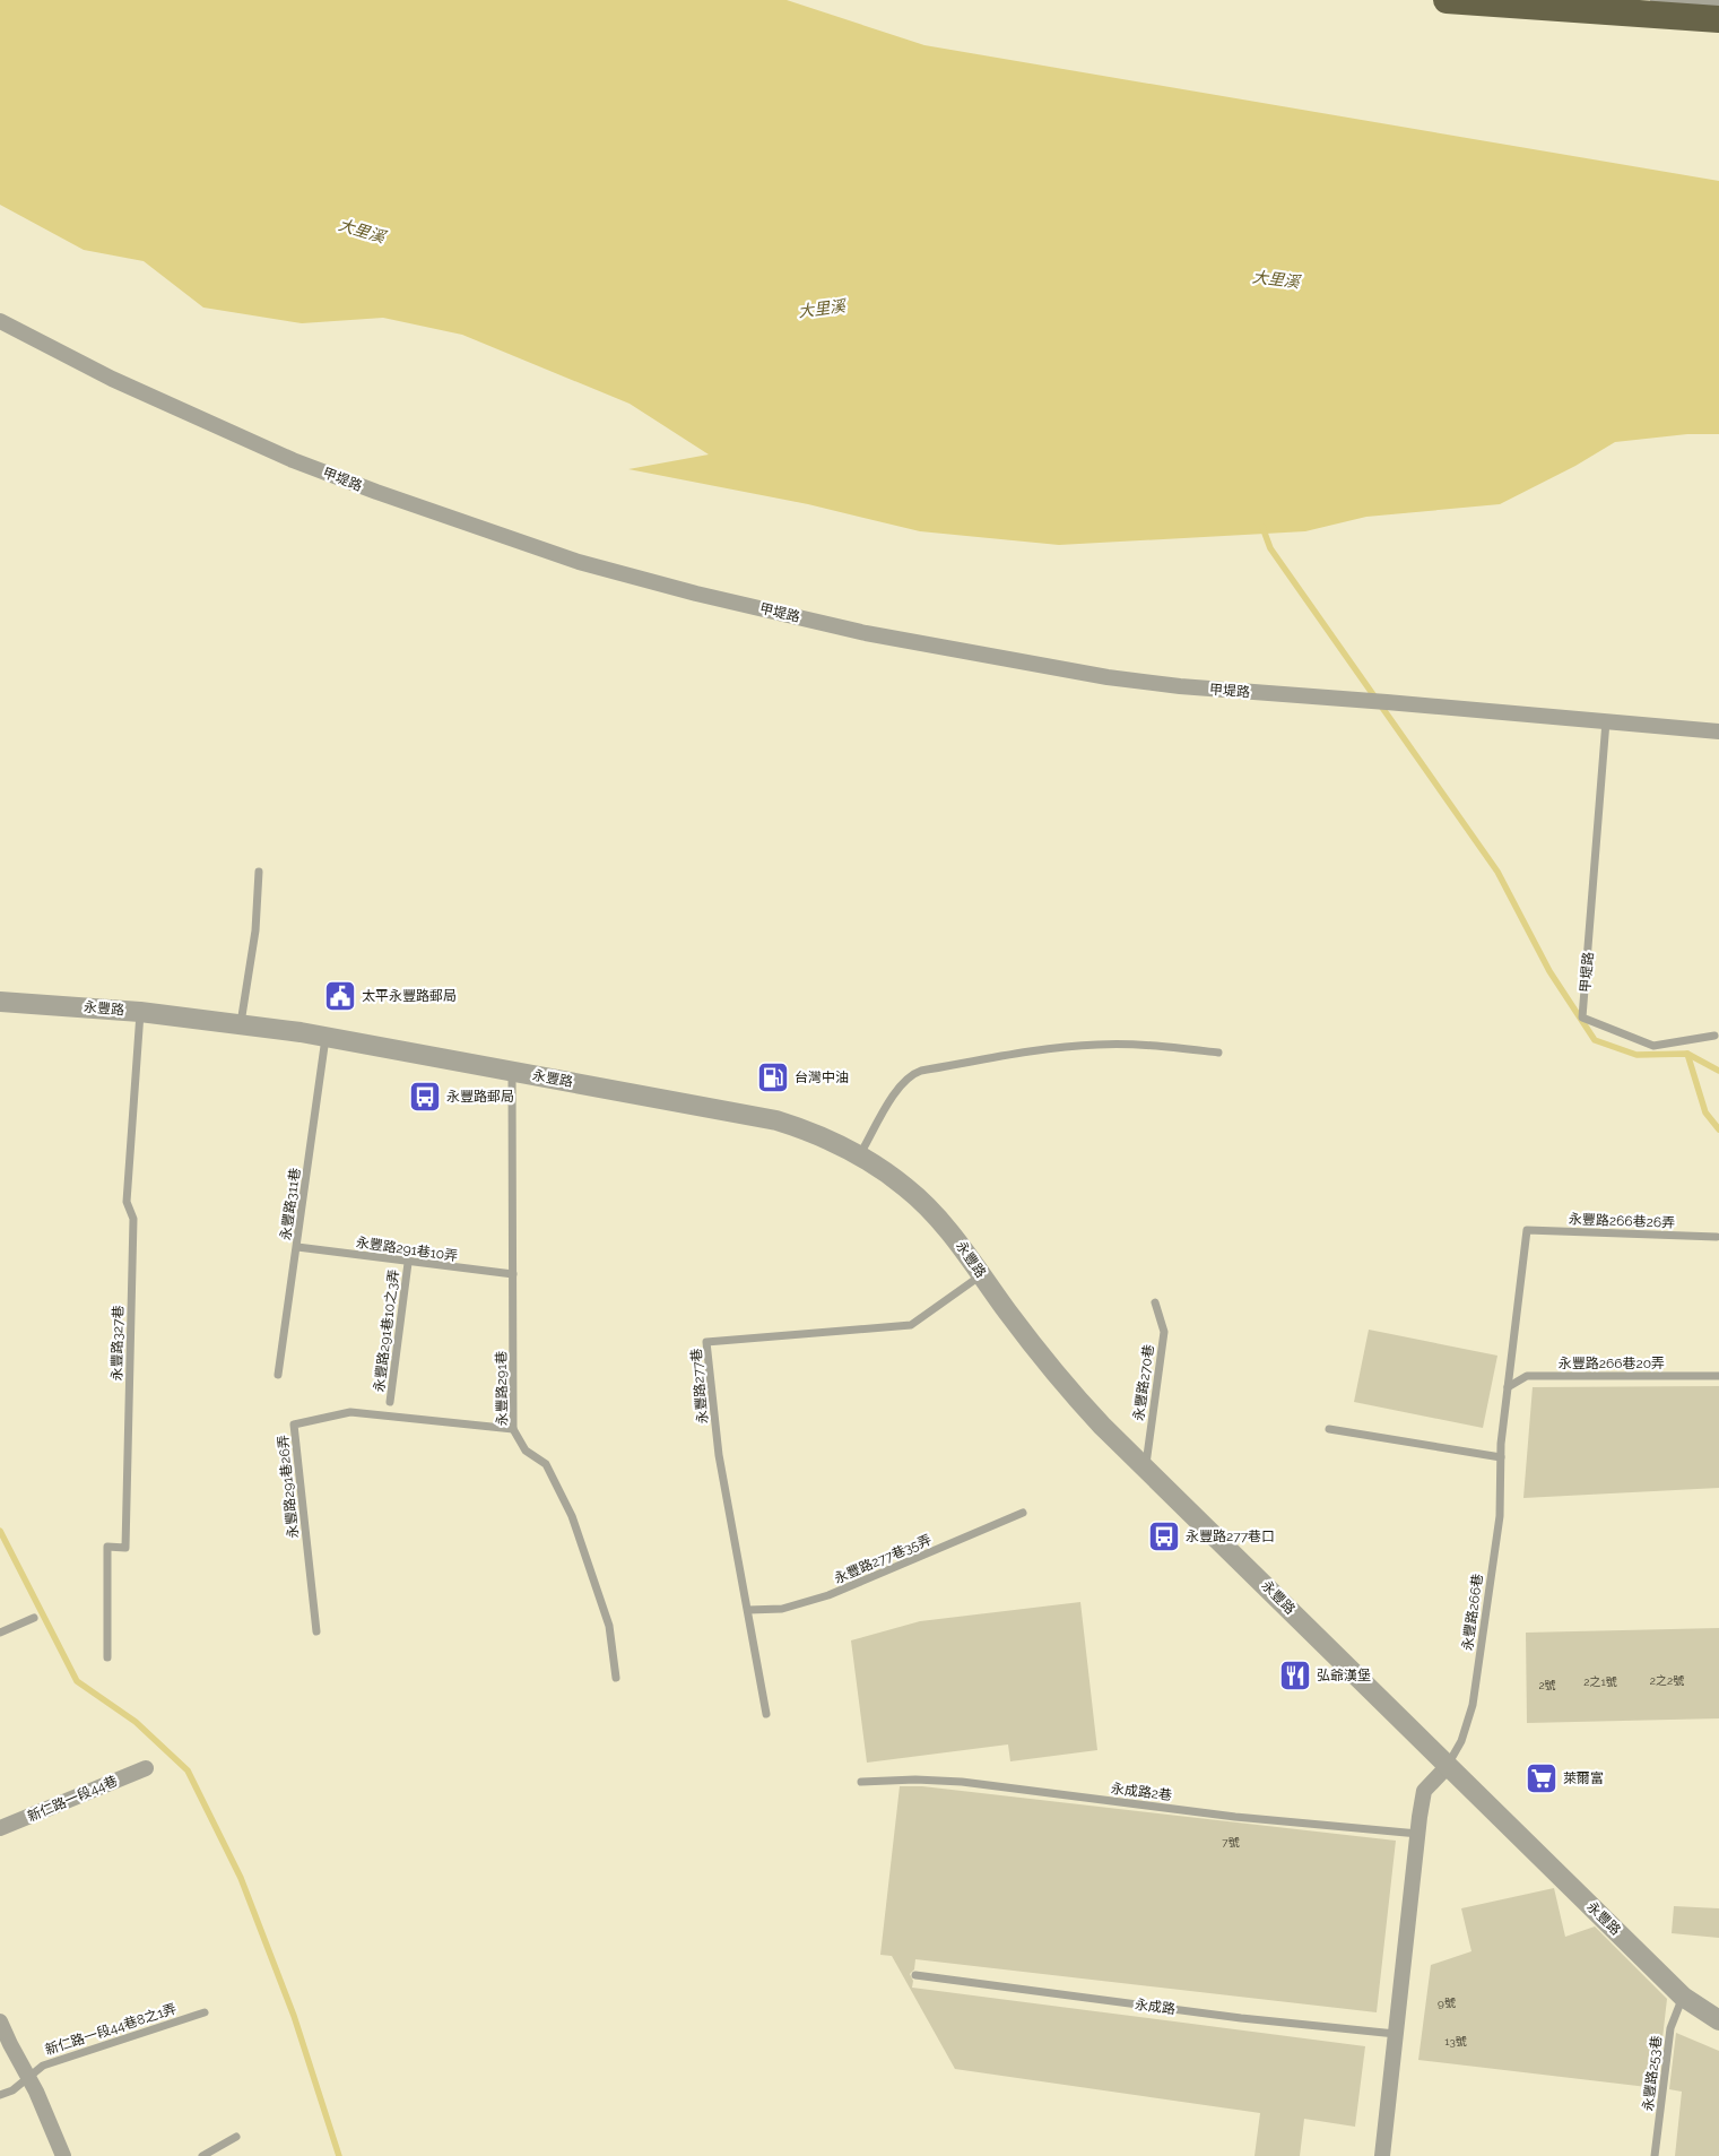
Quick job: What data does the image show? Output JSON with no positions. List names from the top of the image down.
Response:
{
  "streets": {
    "street": ["甲堤路", "永豐路", "新仁路一段44巷"],
    "lane": [
      "永豐路311巷",
      "永豐路266巷26弄",
      "永豐路291巷10弄",
      "永豐路291巷10之3弄",
      "永豐路327巷",
      "永豐路266巷20弄",
      "永豐路270巷",
      "永豐路277巷",
      "永豐路291巷",
      "永豐路291巷26弄",
      "永豐路277巷35弄",
      "永豐路266巷",
      "永成路2巷",
      "永成路",
      "新仁路一段44巷8之1弄",
      "永豐路253巷"
    ]
  },
  "crossings": [
    ["永豐路", "永豐路311巷"],
    ["永豐路", "永豐路327巷"],
    ["永豐路", "永豐路270巷"],
    ["永豐路", "永豐路277巷"],
    ["永豐路", "永豐路291巷"],
    ["永豐路", "永豐路266巷"],
    ["永豐路", "永豐路253巷"],
    ["永豐路311巷", "永豐路291巷10弄"],
    ["永豐路266巷26弄", "永豐路266巷"],
    ["永豐路291巷10弄", "永豐路291巷10之3弄"],
    ["永豐路291巷10弄", "永豐路291巷"],
    ["永豐路266巷20弄", "永豐路266巷"],
    ["永豐路277巷", "永豐路277巷35弄"],
    ["永豐路291巷", "永豐路291巷26弄"]
  ],
  "water": ["大里溪"],
  "places": {
    "public building": ["太平永豐路郵局"],
    "fuel station": ["台灣中油"],
    "bus stop": ["永豐路郵局", "永豐路277巷口"],
    "restaurant": ["弘爺漢堡"],
    "supermarket": ["萊爾富"]
  },
  "house_numbers": [
    "2之2號",
    "2之1號",
    "2號",
    "7號",
    "9號",
    "13號"
  ]
}
